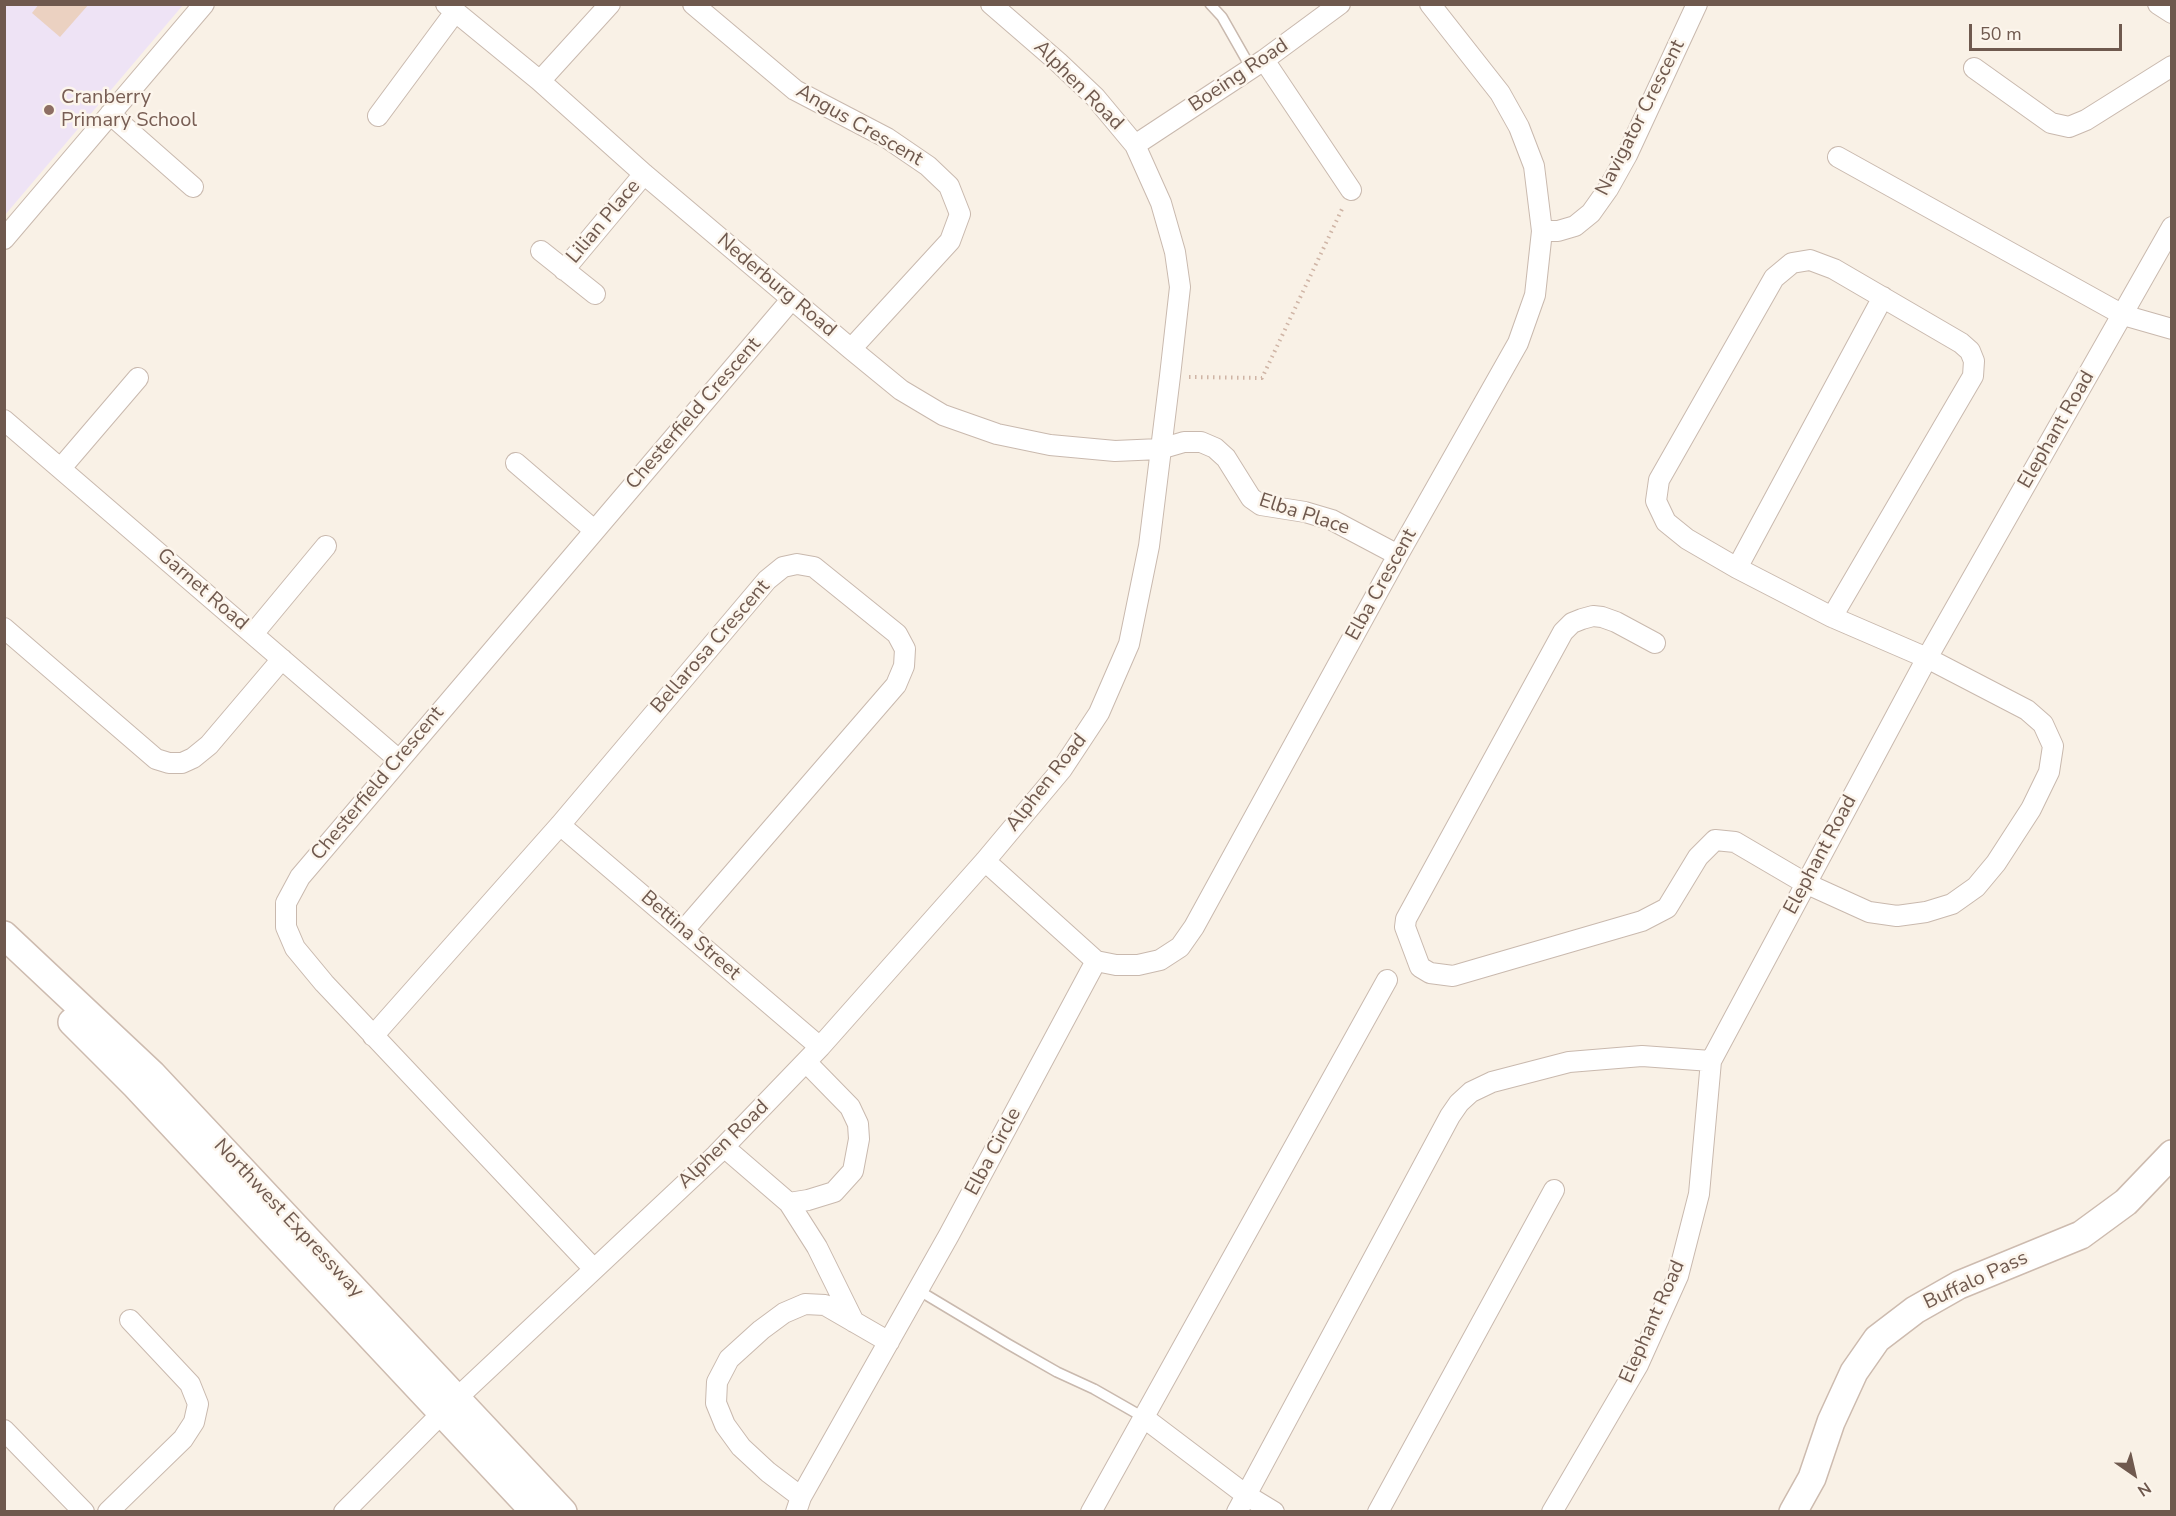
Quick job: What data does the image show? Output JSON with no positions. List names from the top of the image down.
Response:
{
  "streets": {
    "main road": ["Northwest Expressway", "Buffalo Pass"],
    "street": [
      "Boeing Road",
      "Alphen Road",
      "Navigator Crescent",
      "Angus Crescent",
      "Lilian Place",
      "Nederburg Road",
      "Chesterfield Crescent",
      "Elephant Road",
      "Elba Place",
      "Elba Crescent",
      "Garnet Road",
      "Bellarosa Crescent",
      "Bettina Street",
      "Elba Circle"
    ]
  },
  "crossings": [
    ["Boeing Road", "Alphen Road"],
    ["Alphen Road", "Nederburg Road"],
    ["Alphen Road", "Chesterfield Crescent"],
    ["Alphen Road", "Elba Place"],
    ["Alphen Road", "Bettina Street"],
    ["Alphen Road", "Northwest Expressway"],
    ["Navigator Crescent", "Elba Crescent"],
    ["Angus Crescent", "Nederburg Road"],
    ["Lilian Place", "Nederburg Road"],
    ["Nederburg Road", "Chesterfield Crescent"],
    ["Nederburg Road", "Elba Place"],
    ["Chesterfield Crescent", "Garnet Road"],
    ["Chesterfield Crescent", "Bellarosa Crescent"],
    ["Elba Place", "Elba Crescent"],
    ["Elba Crescent", "Elba Circle"],
    ["Bellarosa Crescent", "Bettina Street"]
  ],
  "places": ["Cranberry Primary School"],
  "scale_bar": "50 m",
  "north": "bottom right"
}
